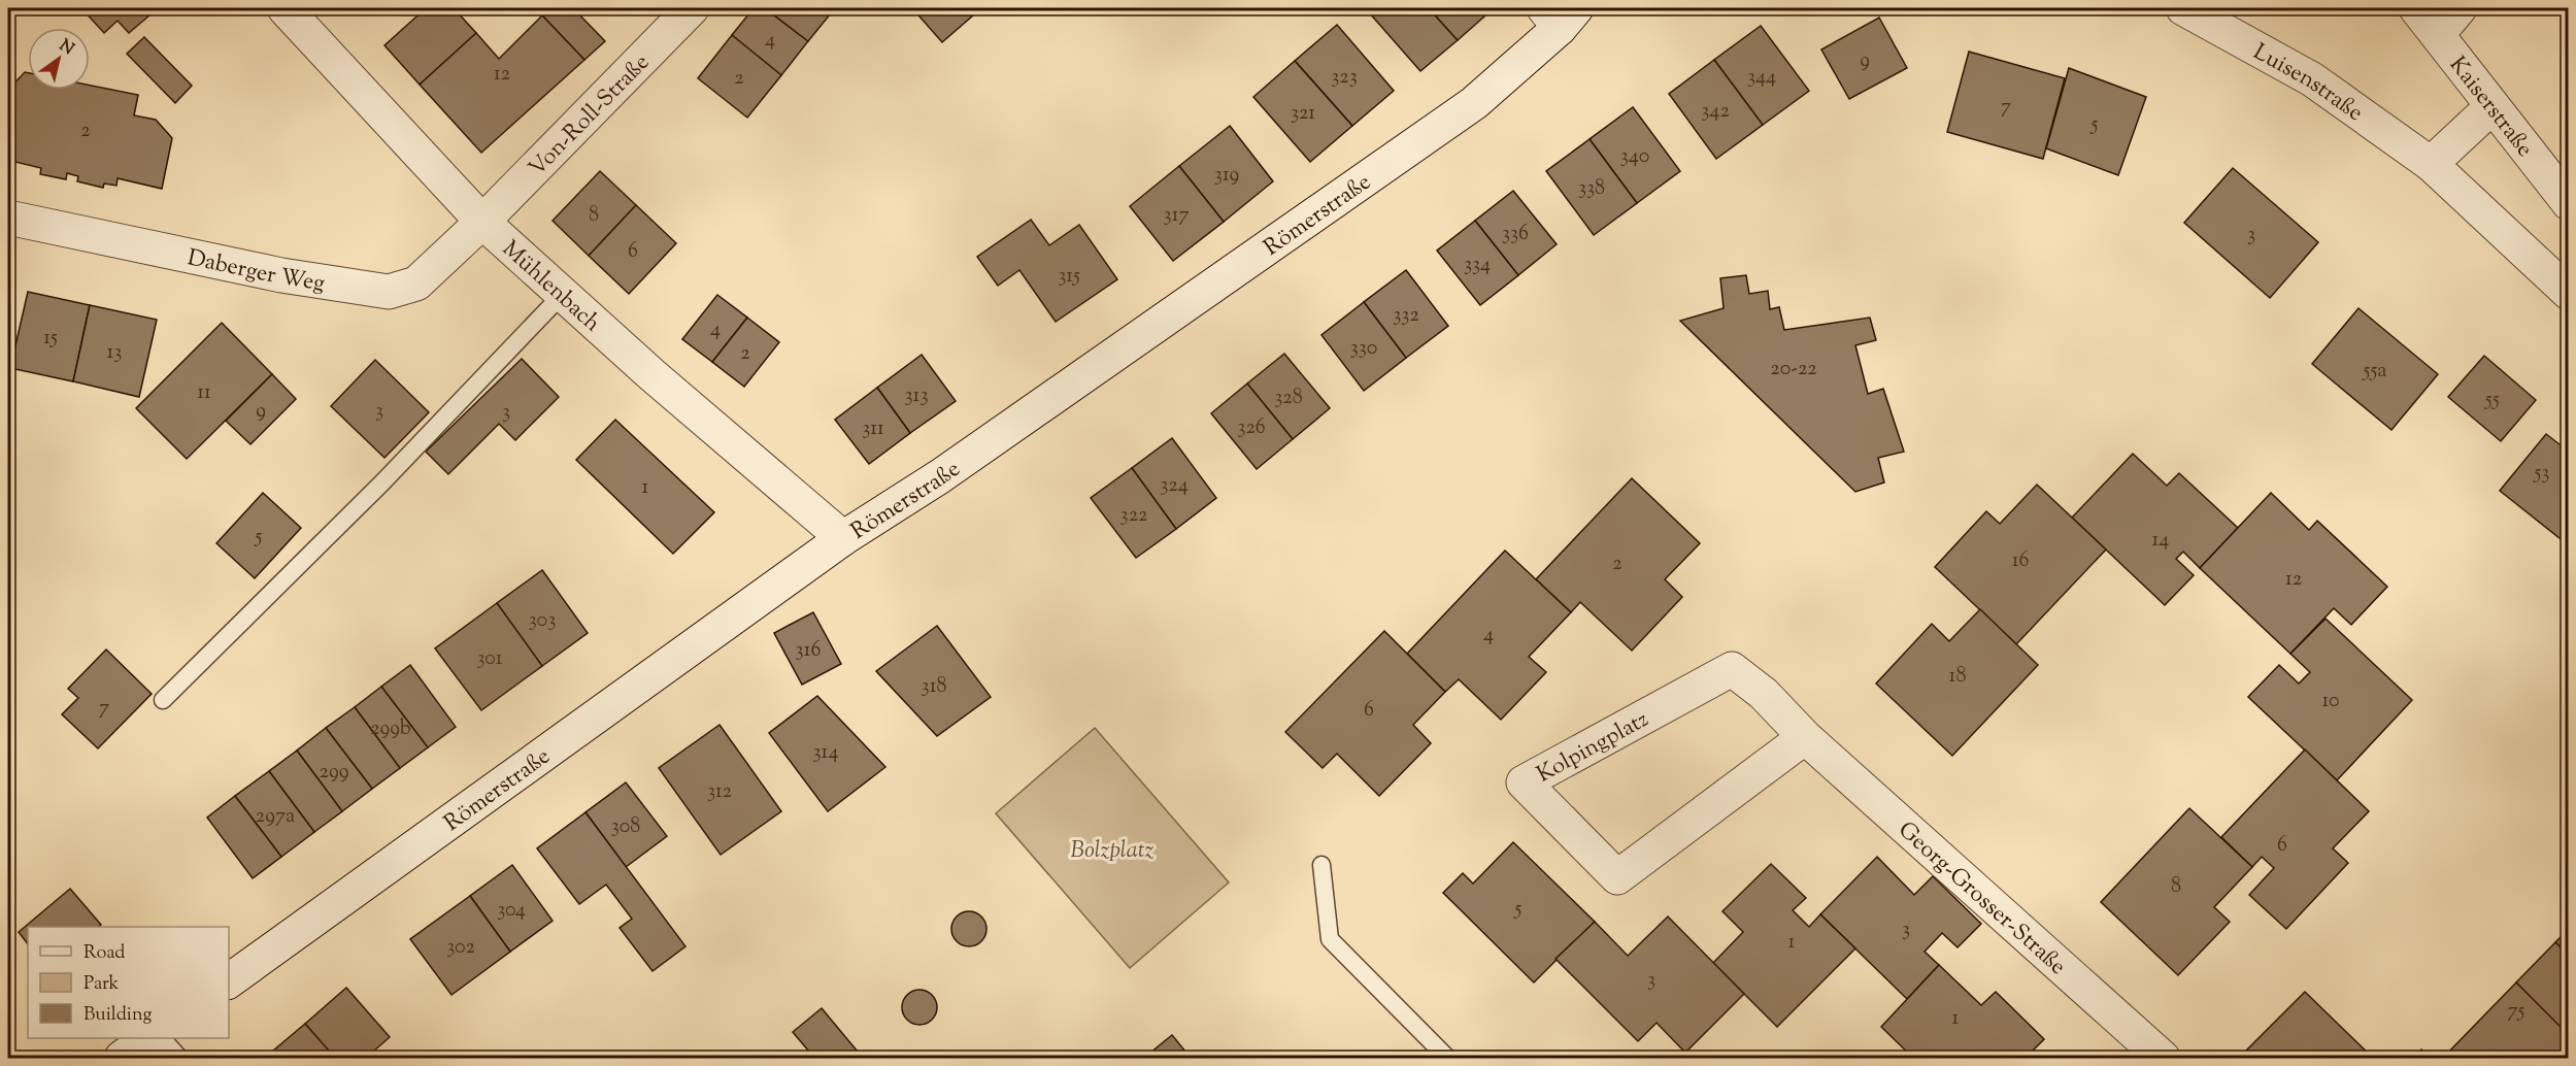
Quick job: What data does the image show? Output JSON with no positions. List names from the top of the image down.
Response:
{
  "streets": {
    "street": [
      "Luisenstraße",
      "Kaiserstraße",
      "Von-Roll-Straße",
      "Römerstraße",
      "Daberger Weg",
      "Mühlenbach",
      "Kolpingplatz",
      "Georg-Grosser-Straße"
    ]
  },
  "crossings": [
    ["Von-Roll-Straße", "Daberger Weg"],
    ["Von-Roll-Straße", "Mühlenbach"],
    ["Römerstraße", "Mühlenbach"],
    ["Daberger Weg", "Mühlenbach"],
    ["Kolpingplatz", "Georg-Grosser-Straße"]
  ],
  "parks": ["Bolzplatz"],
  "house_numbers": [
    "4",
    "9",
    "12",
    "323",
    "344",
    "2",
    "7",
    "342",
    "321",
    "5",
    "2",
    "340",
    "319",
    "338",
    "8",
    "317",
    "336",
    "3",
    "6",
    "334",
    "315",
    "332",
    "4",
    "15",
    "330",
    "13",
    "2",
    "20-22",
    "55a",
    "11",
    "313",
    "328",
    "55",
    "9",
    "3",
    "3",
    "326",
    "311",
    "53",
    "324",
    "1",
    "322",
    "5",
    "14",
    "16",
    "2",
    "12",
    "303",
    "4",
    "316",
    "301",
    "18",
    "318",
    "10",
    "7",
    "6",
    "299b",
    "314",
    "299",
    "312",
    "297a",
    "308",
    "6",
    "8",
    "5",
    "304",
    "3",
    "1",
    "302",
    "3",
    "75",
    "1"
  ],
  "legend": ["Road", "Park", "Building"],
  "north": "top right"
}
